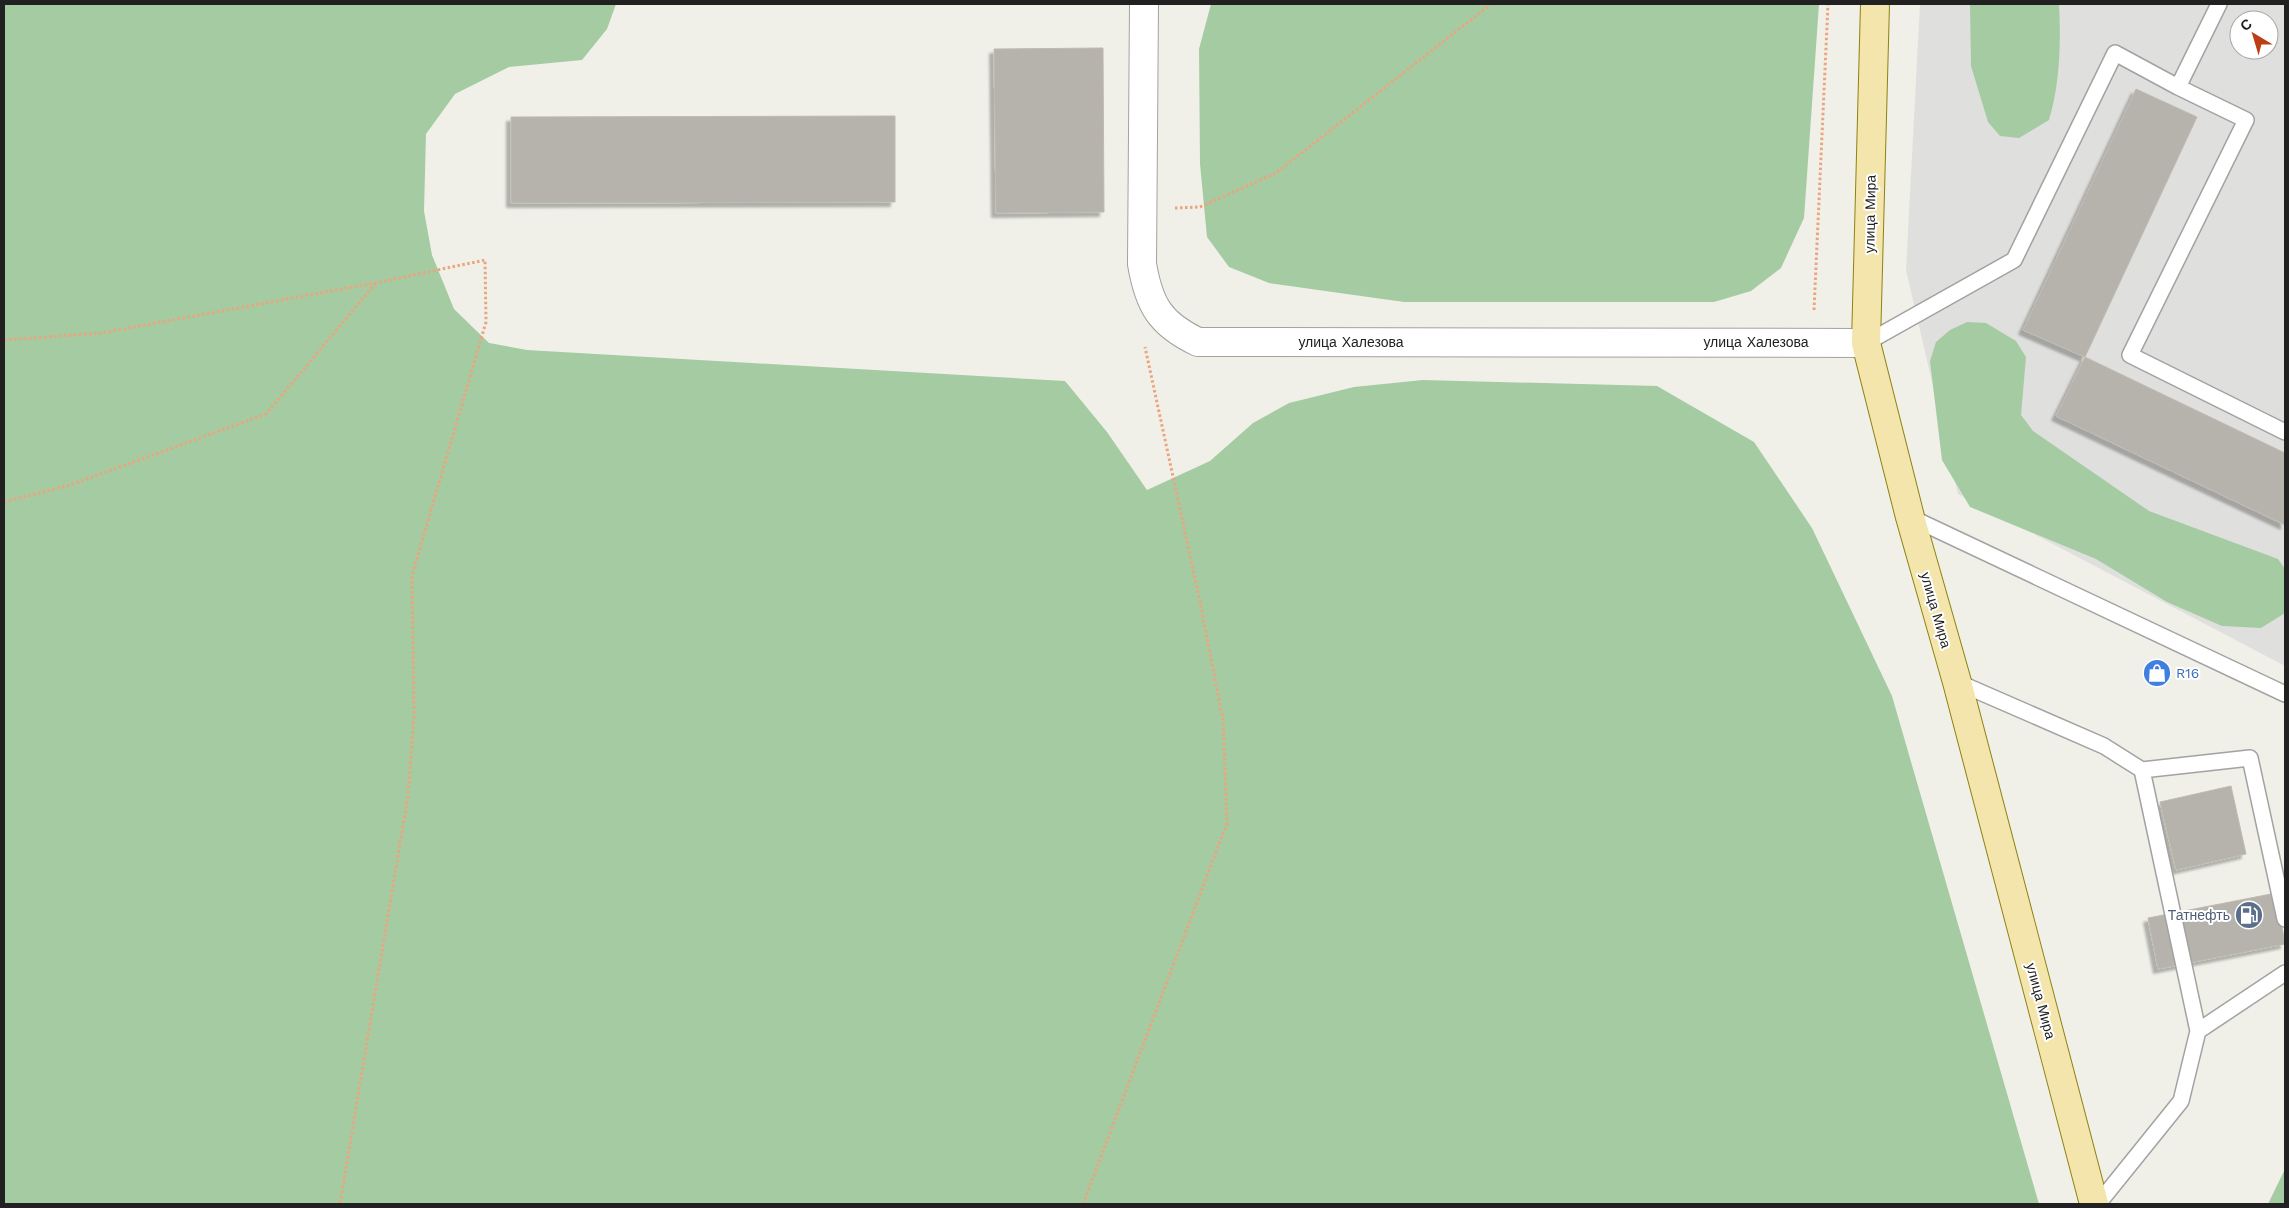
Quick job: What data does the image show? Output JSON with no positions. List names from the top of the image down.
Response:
{
  "streets": {
    "main road": ["улица Мира"],
    "street": ["улица Халезова"]
  },
  "crossings": [
    ["улица Мира", "улица Халезова"]
  ],
  "places": {
    "shop": ["R16"],
    "fuel station": ["Татнефть"]
  },
  "north": "top left"
}
